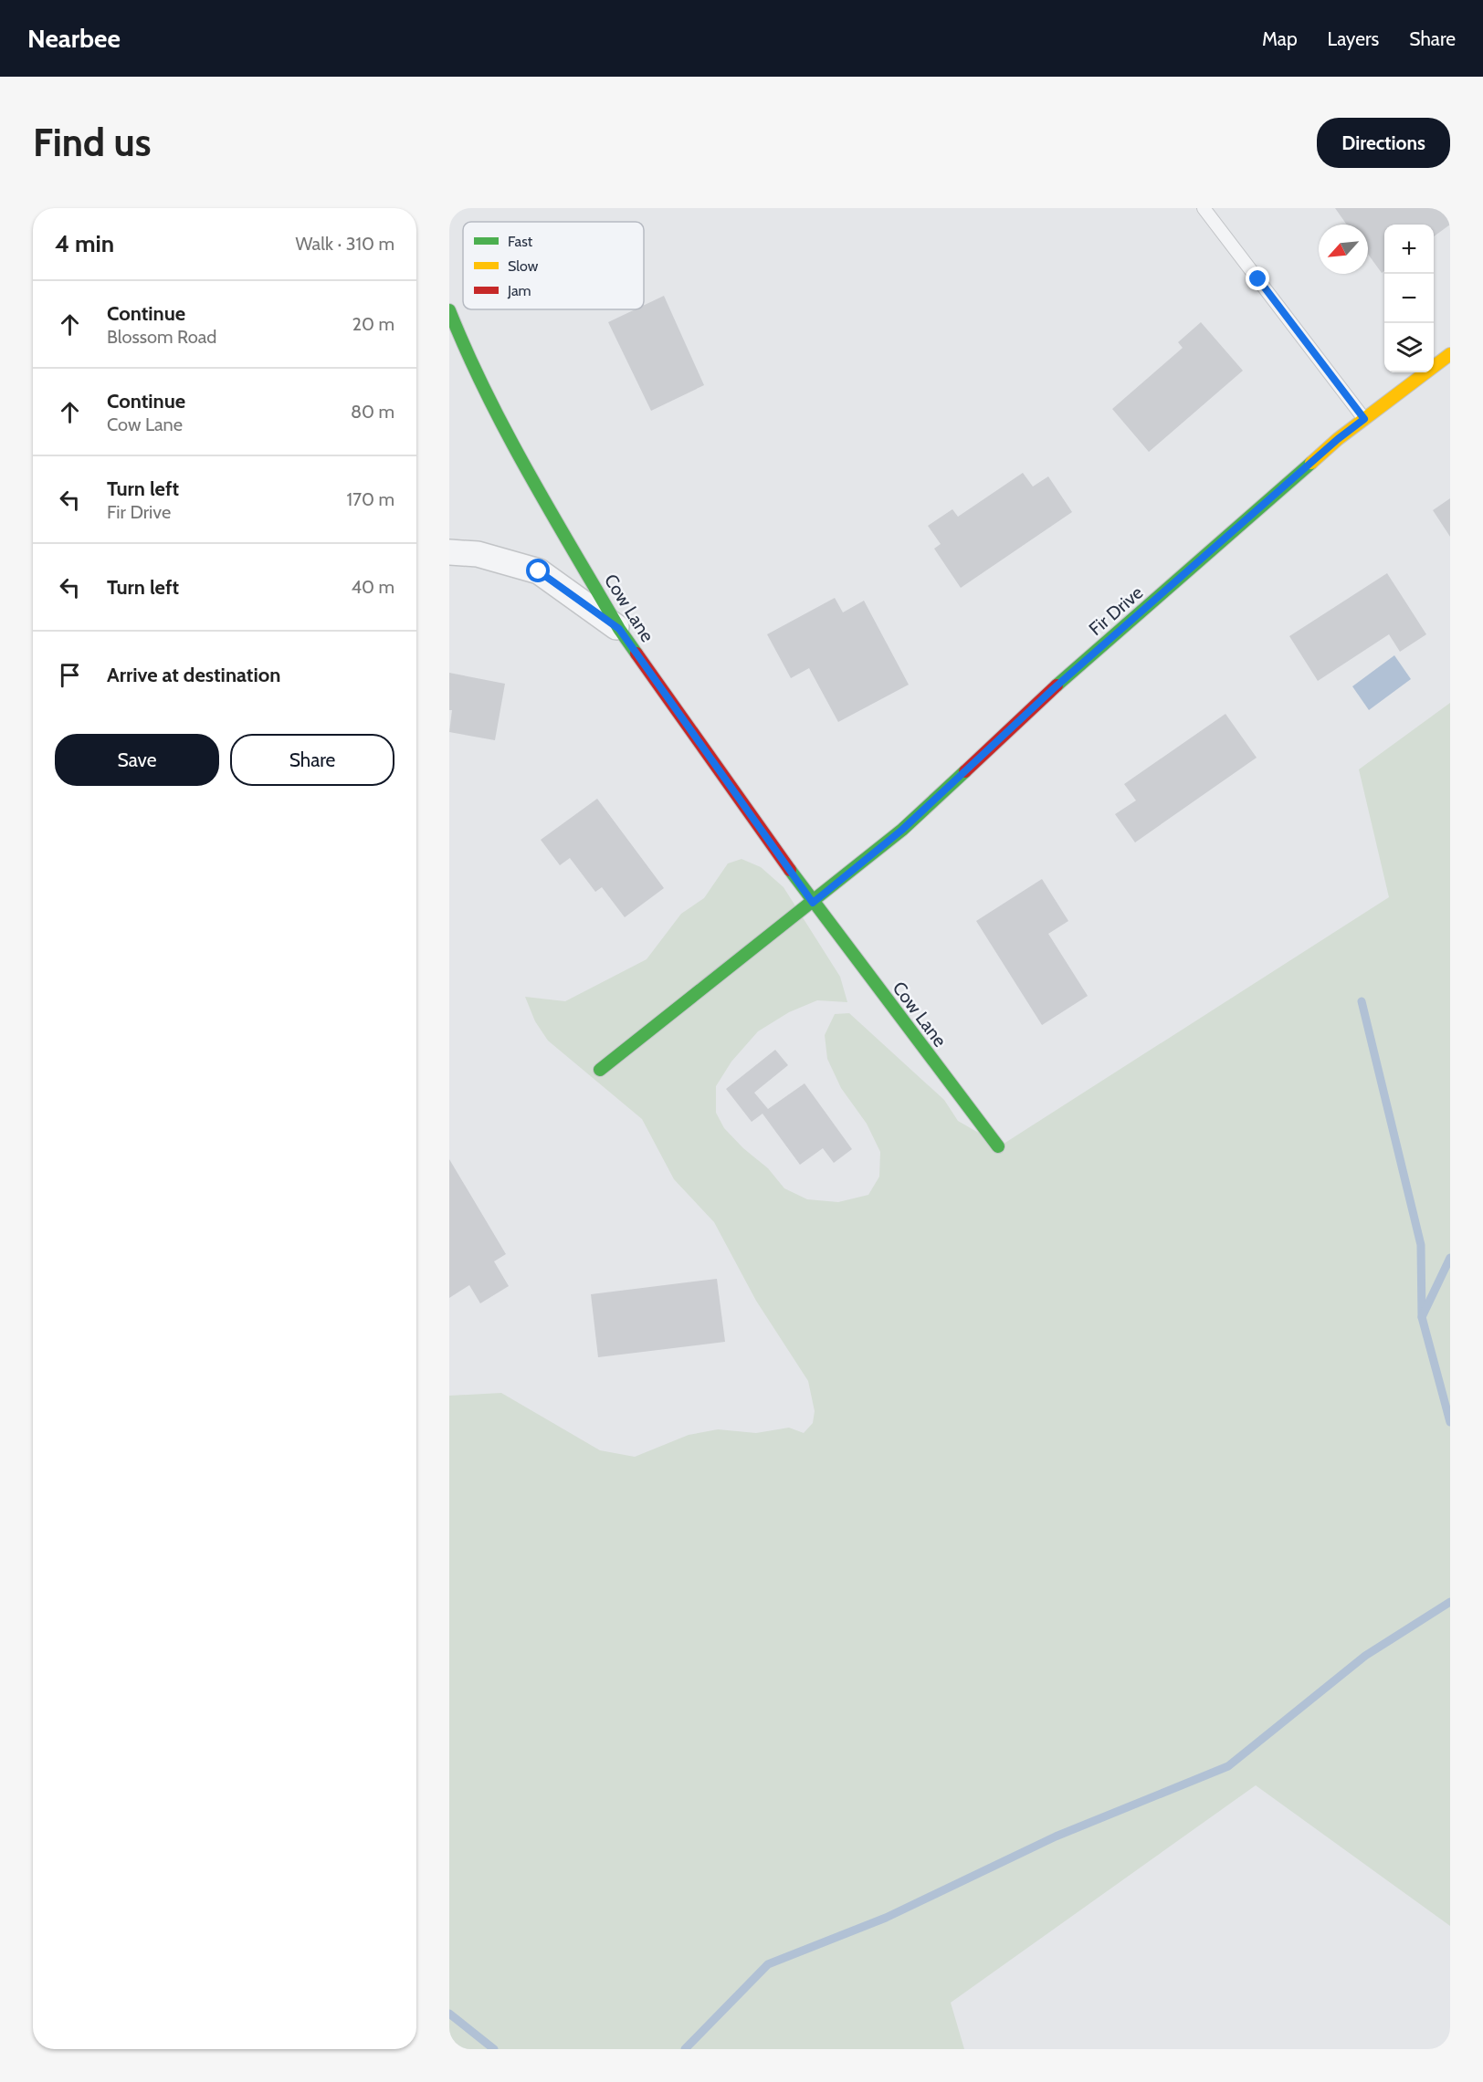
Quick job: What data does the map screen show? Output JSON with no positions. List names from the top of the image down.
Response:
{
  "streets": {
    "street": ["Cow Lane", "Fir Drive"]
  },
  "crossings": [
    ["Cow Lane", "Fir Drive"]
  ],
  "legend": ["Fast", "Slow", "Jam"],
  "north": "bottom left",
  "page": {
    "header": "Nearbee",
    "nav": ["Map", "Layers", "Share"],
    "buttons": [
      "Directions",
      ["Save", "Share"]
    ],
    "title": "Find us",
    "heading": ["4 min", "Walk · 310 m"],
    "map_buttons": ["+", "−"],
    "list": [
      ["Continue", "Blossom Road", "20 m"],
      ["Continue", "Cow Lane", "80 m"],
      ["Turn left", "Fir Drive", "170 m"],
      ["Turn left", "40 m"],
      "Arrive at destination"
    ]
  }
}
